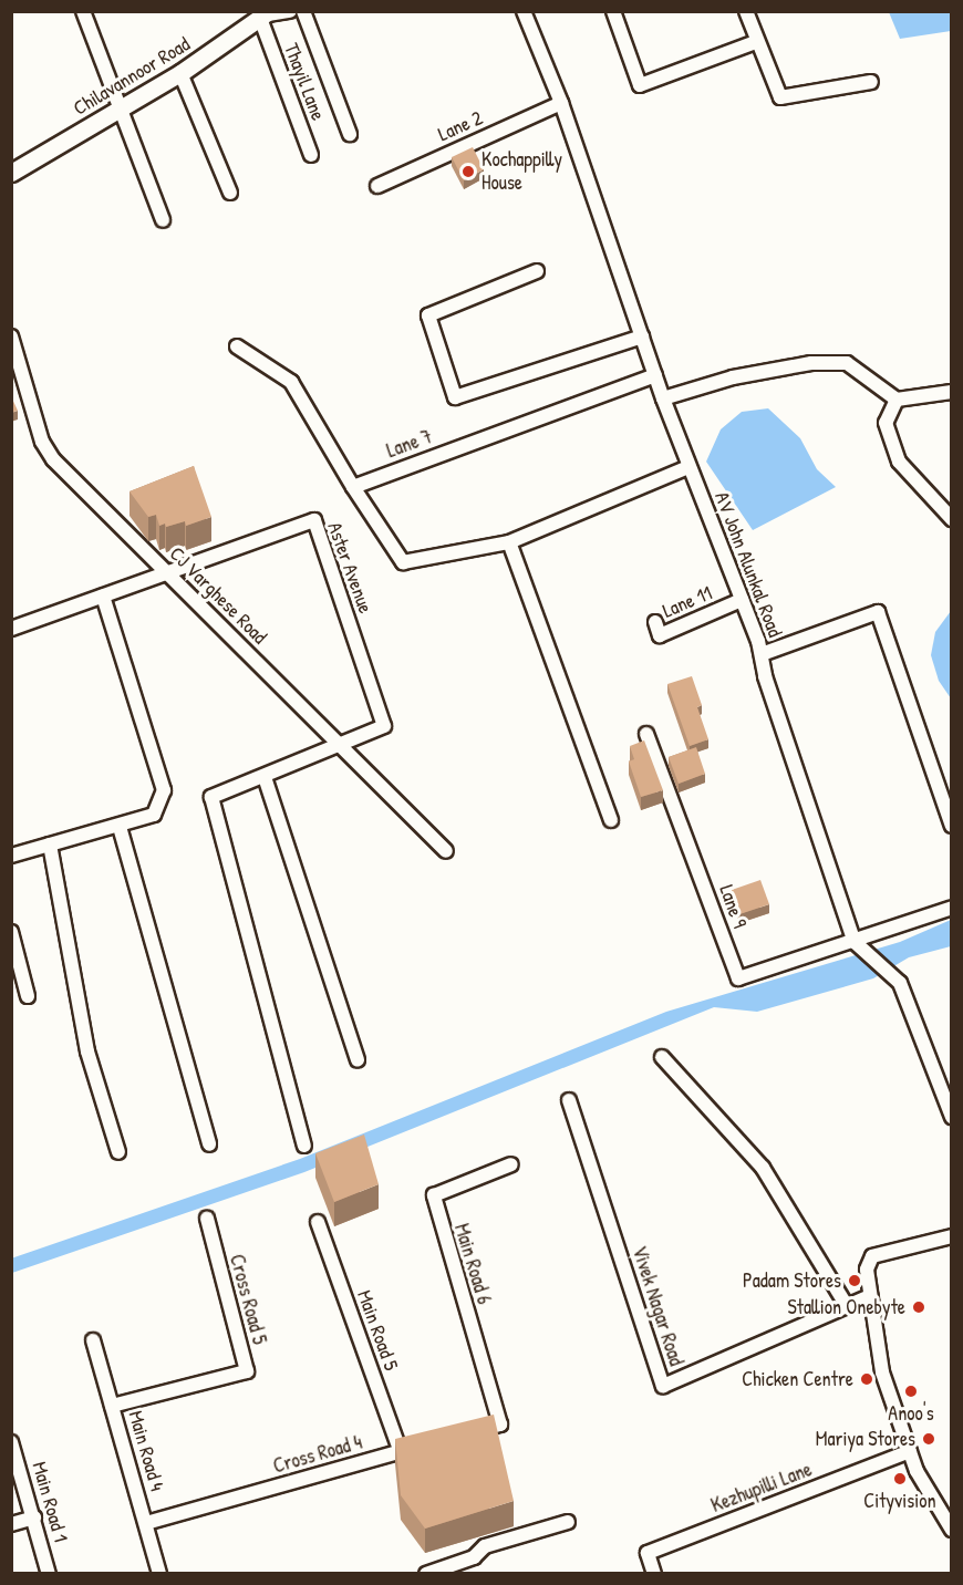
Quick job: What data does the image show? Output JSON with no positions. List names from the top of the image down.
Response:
{
  "streets": {
    "street": [
      "Chilavannoor Road",
      "Thayil Lane",
      "Lane 2",
      "Lane 7",
      "AV John Alunkal Road",
      "Aster Avenue",
      "CJ Varghese Road",
      "Lane 11",
      "Lane 9",
      "Main Road 6",
      "Cross Road 5",
      "Vivek Nagar Road",
      "Main Road 5",
      "Main Road 4",
      "Cross Road 4",
      "Kezhupilli Lane",
      "Main Road 1"
    ]
  },
  "crossings": [
    ["Chilavannoor Road", "Thayil Lane"],
    ["Lane 2", "AV John Alunkal Road"],
    ["Lane 7", "AV John Alunkal Road"],
    ["AV John Alunkal Road", "Lane 11"],
    ["AV John Alunkal Road", "Lane 9"],
    ["Aster Avenue", "CJ Varghese Road"],
    ["Cross Road 5", "Main Road 4"],
    ["Main Road 5", "Cross Road 4"],
    ["Main Road 4", "Cross Road 4"]
  ],
  "places": [
    "Kochappilly House",
    "Padam Stores",
    "Stallion Onebyte",
    "Chicken Centre",
    "Anoo's",
    "Mariya Stores",
    "Cityvision"
  ]
}
